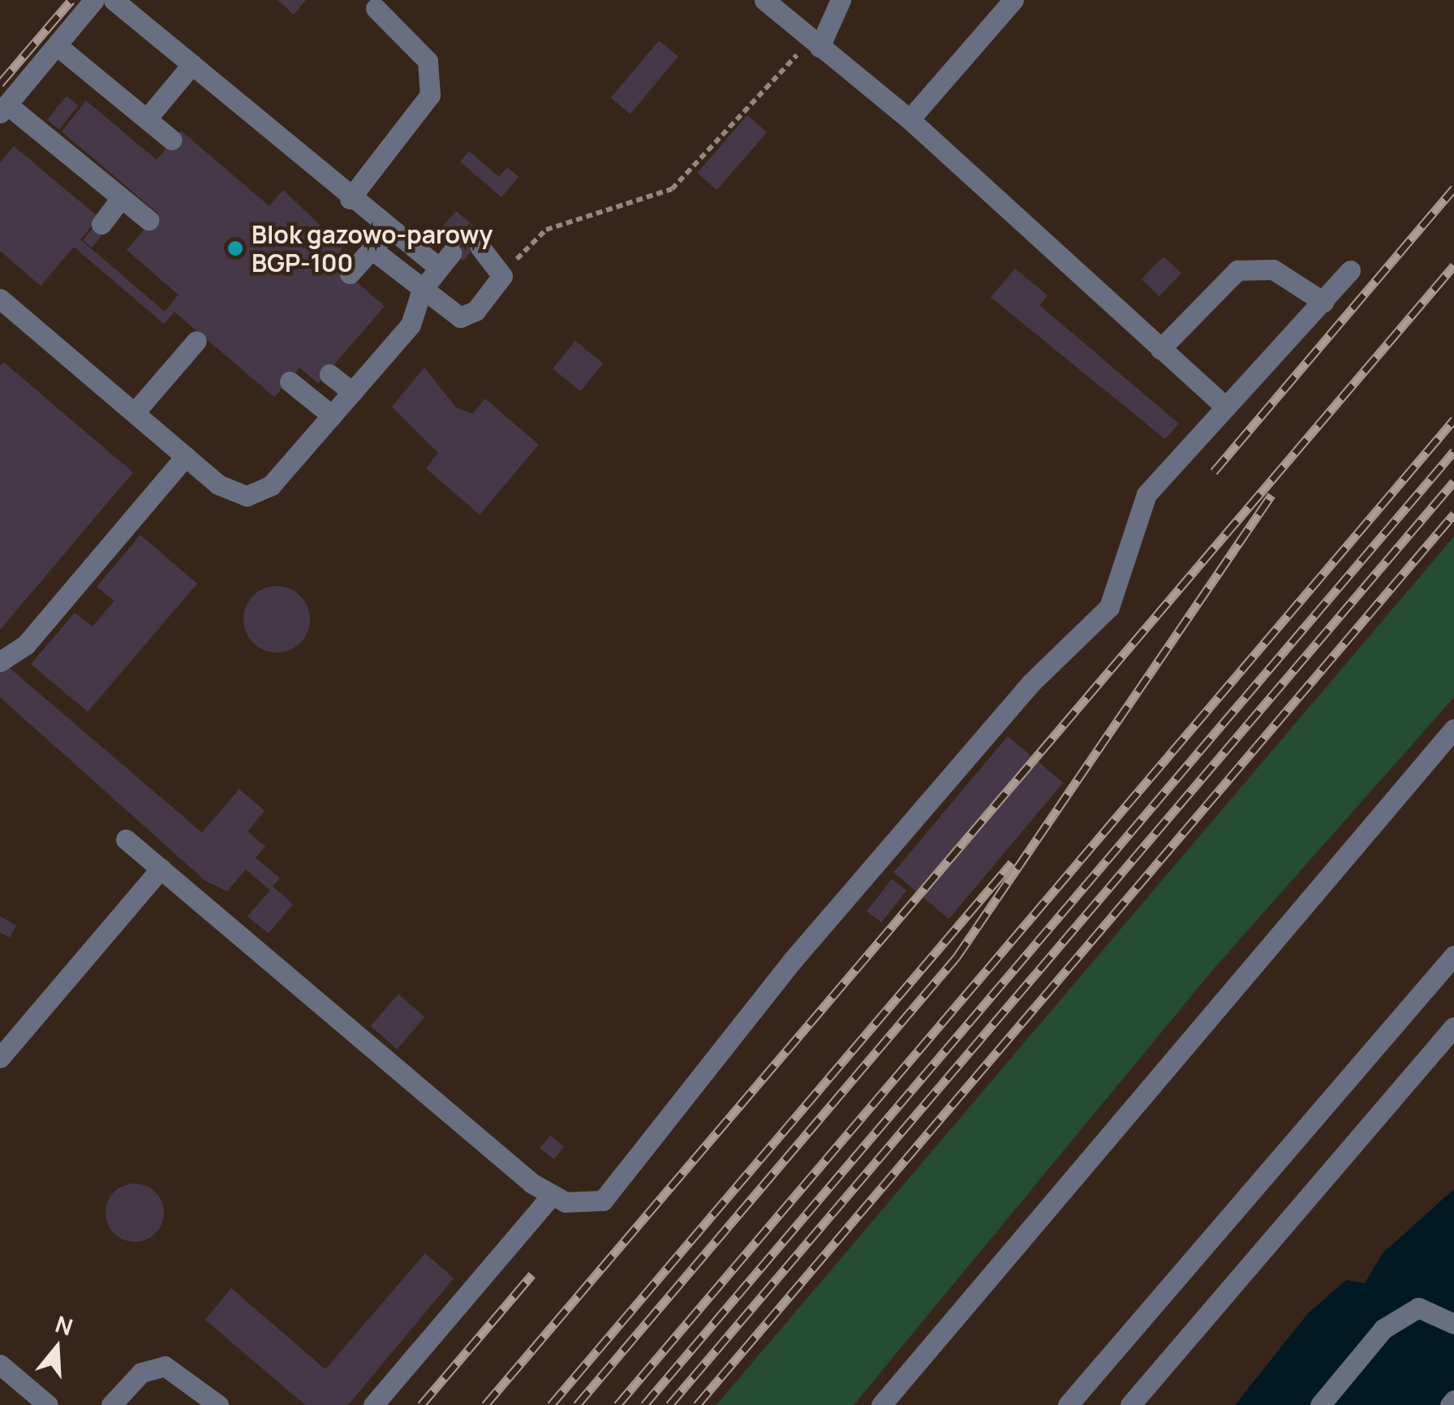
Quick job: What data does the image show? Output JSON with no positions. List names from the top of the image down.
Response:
{
  "places": ["Blok gazowo-parowy BGP-100"],
  "north": "top"
}
